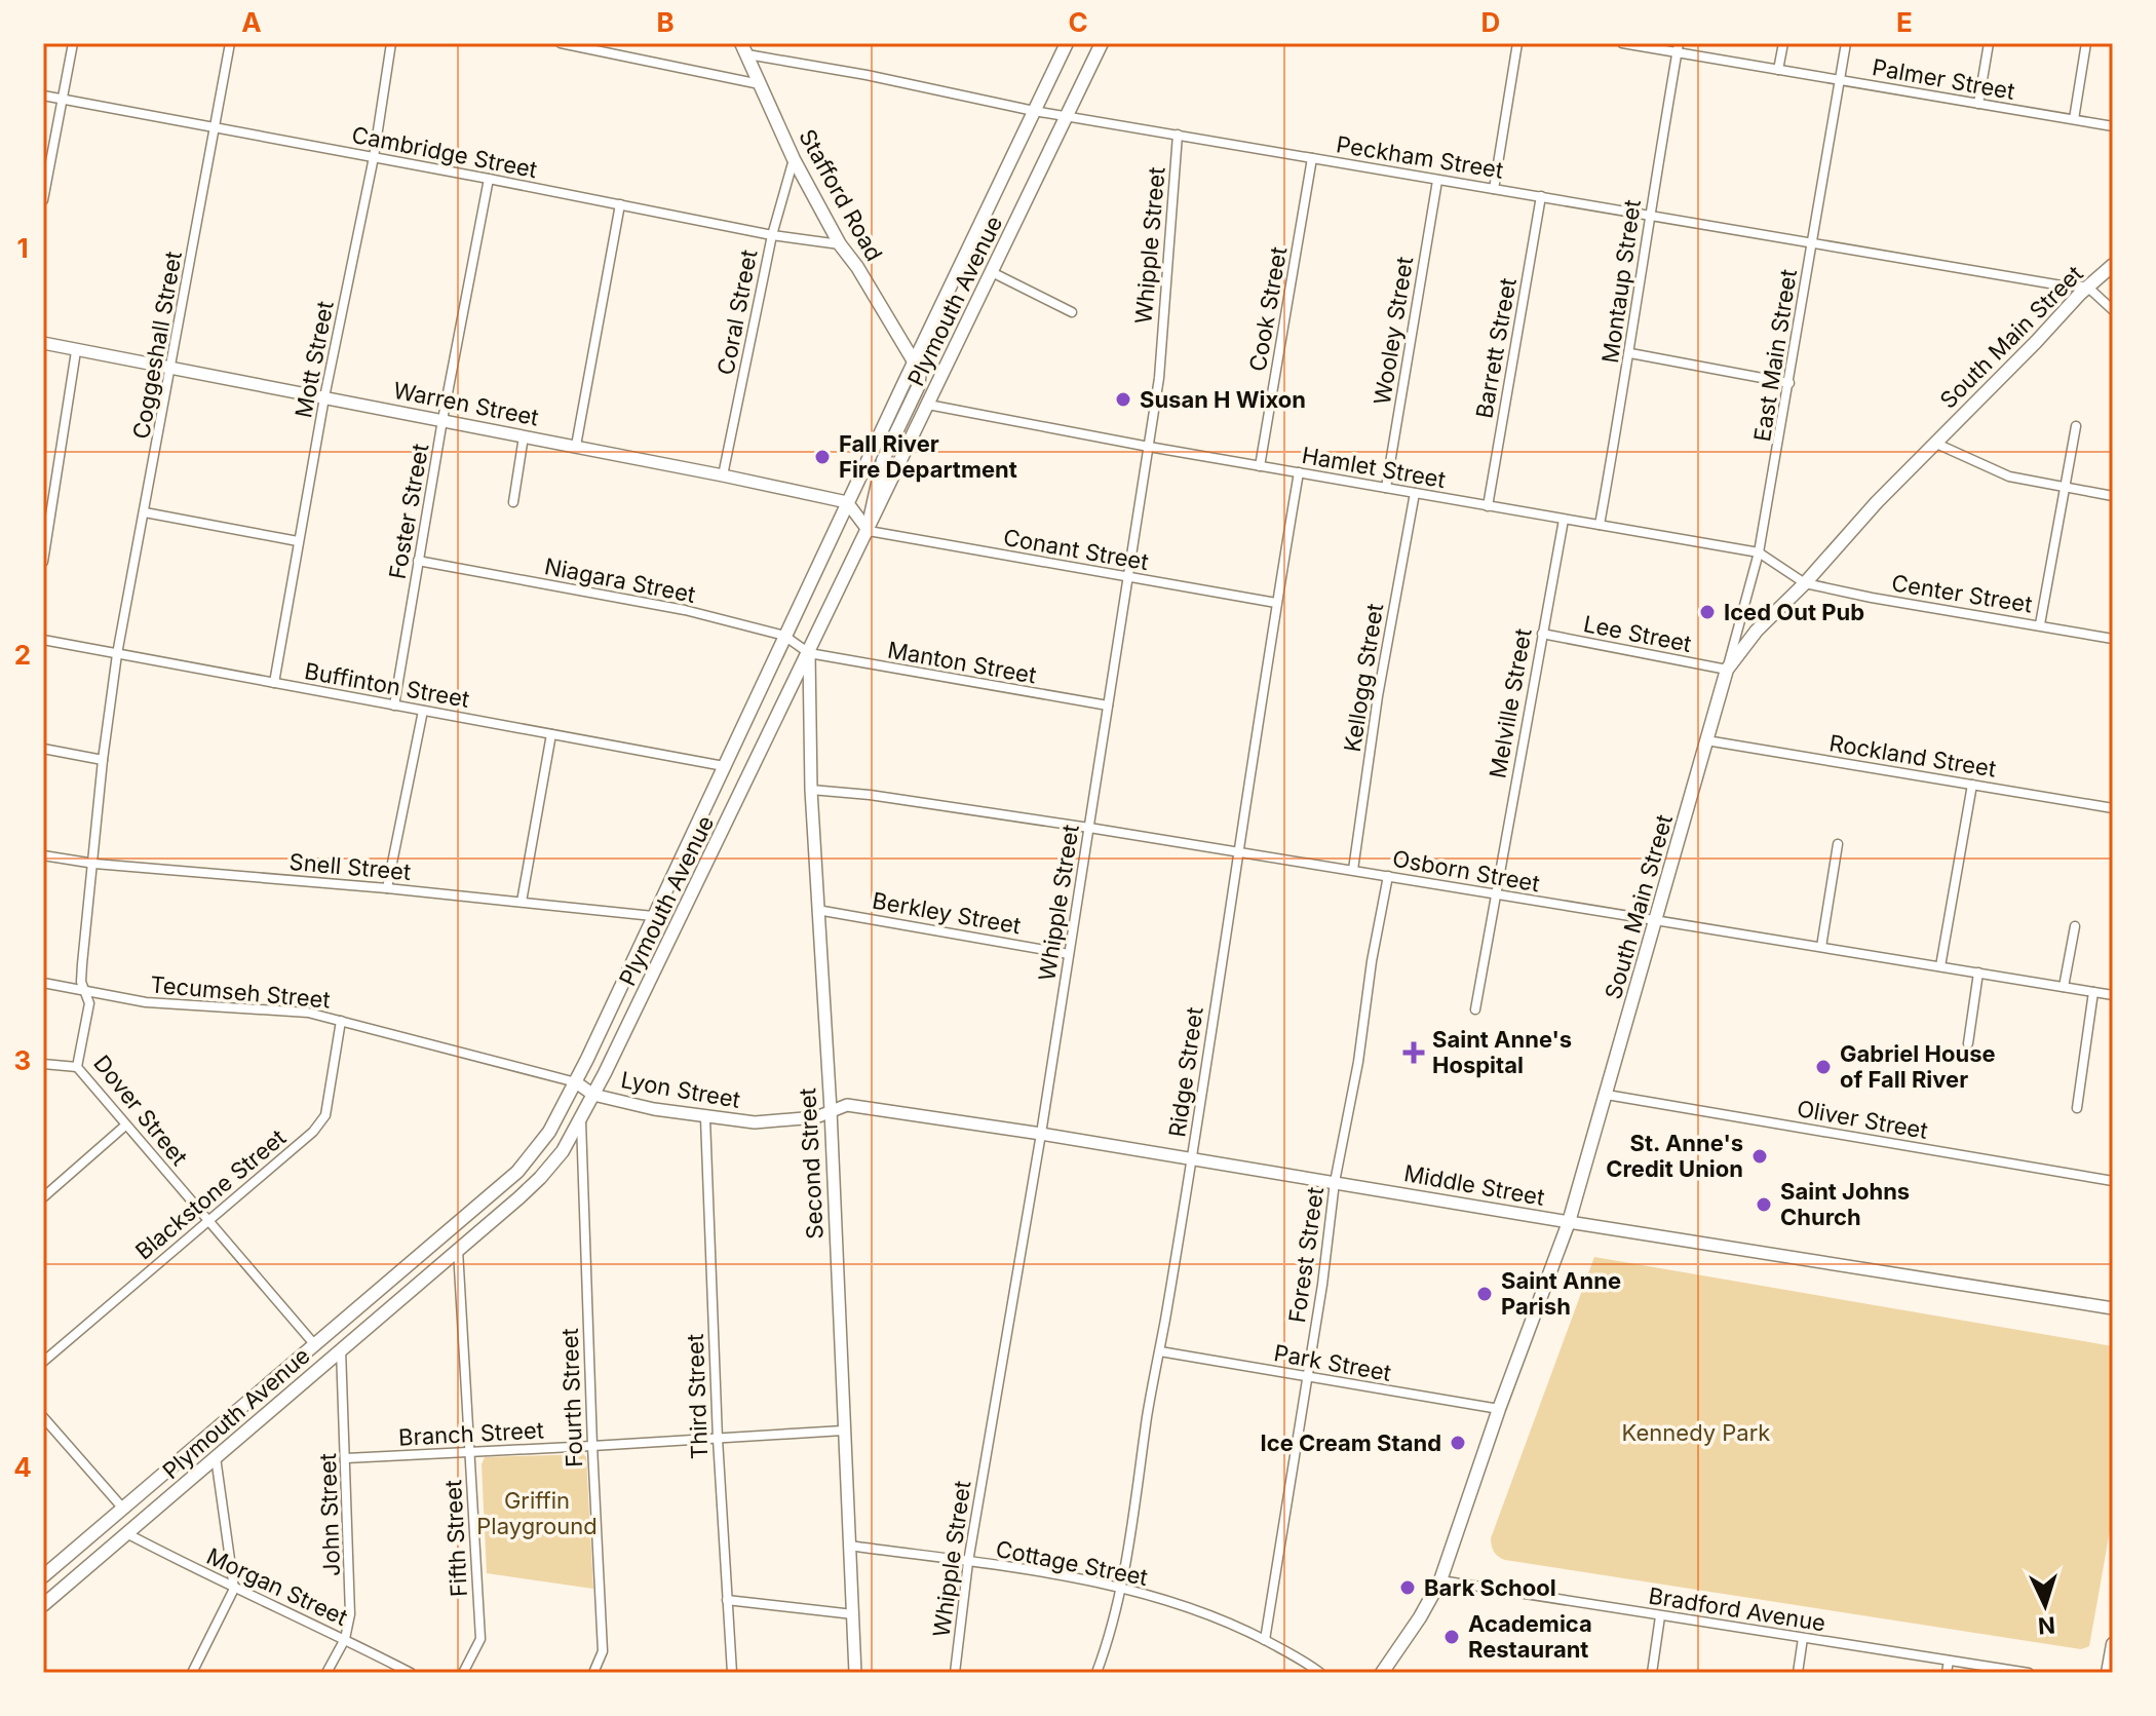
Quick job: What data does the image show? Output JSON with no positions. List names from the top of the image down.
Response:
{
  "streets": {
    "main road": ["Stafford Road", "Plymouth Avenue", "South Main Street"],
    "street": [
      "Palmer Street",
      "Cambridge Street",
      "Peckham Street",
      "Whipple Street",
      "Montaup Street",
      "Cook Street",
      "Coral Street",
      "Wooley Street",
      "Coggeshall Street",
      "Barrett Street",
      "East Main Street",
      "Mott Street",
      "Warren Street",
      "Hamlet Street",
      "Foster Street",
      "Conant Street",
      "Niagara Street",
      "Center Street",
      "Lee Street",
      "Manton Street",
      "Kellogg Street",
      "Buffinton Street",
      "Melville Street",
      "Rockland Street",
      "Snell Street",
      "Osborn Street",
      "Berkley Street",
      "Tecumseh Street",
      "Ridge Street",
      "Lyon Street",
      "Dover Street",
      "Oliver Street",
      "Second Street",
      "Middle Street",
      "Blackstone Street",
      "Forest Street",
      "Park Street",
      "Third Street",
      "Fourth Street",
      "Branch Street",
      "John Street",
      "Fifth Street",
      "Cottage Street",
      "Morgan Street",
      "Bradford Avenue"
    ]
  },
  "crossings": [
    ["Palmer Street", "Montaup Street"],
    ["Palmer Street", "East Main Street"],
    ["Cambridge Street", "Stafford Road"],
    ["Cambridge Street", "Coral Street"],
    ["Cambridge Street", "Coggeshall Street"],
    ["Cambridge Street", "Mott Street"],
    ["Cambridge Street", "Foster Street"],
    ["Peckham Street", "Stafford Road"],
    ["Peckham Street", "Whipple Street"],
    ["Peckham Street", "Montaup Street"],
    ["Peckham Street", "Plymouth Avenue"],
    ["Peckham Street", "Cook Street"],
    ["Peckham Street", "Wooley Street"],
    ["Peckham Street", "South Main Street"],
    ["Peckham Street", "Barrett Street"],
    ["Peckham Street", "East Main Street"],
    ["Stafford Road", "Plymouth Avenue"],
    ["Stafford Road", "Coral Street"],
    ["Whipple Street", "Hamlet Street"],
    ["Whipple Street", "Conant Street"],
    ["Whipple Street", "Manton Street"],
    ["Whipple Street", "Osborn Street"],
    ["Whipple Street", "Berkley Street"],
    ["Whipple Street", "Middle Street"],
    ["Whipple Street", "Cottage Street"],
    ["Montaup Street", "Hamlet Street"],
    ["Plymouth Avenue", "Warren Street"],
    ["Plymouth Avenue", "Hamlet Street"],
    ["Plymouth Avenue", "Conant Street"],
    ["Plymouth Avenue", "Niagara Street"],
    ["Plymouth Avenue", "Manton Street"],
    ["Plymouth Avenue", "Buffinton Street"],
    ["Plymouth Avenue", "Snell Street"],
    ["Plymouth Avenue", "Tecumseh Street"],
    ["Plymouth Avenue", "Lyon Street"],
    ["Plymouth Avenue", "Dover Street"],
    ["Plymouth Avenue", "Second Street"],
    ["Plymouth Avenue", "Fourth Street"],
    ["Plymouth Avenue", "John Street"],
    ["Plymouth Avenue", "Fifth Street"],
    ["Plymouth Avenue", "Morgan Street"],
    ["Cook Street", "Hamlet Street"],
    ["Coral Street", "Warren Street"],
    ["Wooley Street", "Hamlet Street"],
    ["South Main Street", "East Main Street"],
    ["South Main Street", "Hamlet Street"],
    ["South Main Street", "Center Street"],
    ["South Main Street", "Lee Street"],
    ["South Main Street", "Rockland Street"],
    ["South Main Street", "Osborn Street"],
    ["South Main Street", "Oliver Street"],
    ["South Main Street", "Middle Street"],
    ["South Main Street", "Park Street"],
    ["South Main Street", "Bradford Avenue"],
    ["Coggeshall Street", "Warren Street"],
    ["Coggeshall Street", "Buffinton Street"],
    ["Coggeshall Street", "Dover Street"],
    ["Barrett Street", "Hamlet Street"],
    ["East Main Street", "Hamlet Street"],
    ["East Main Street", "Lee Street"],
    ["Mott Street", "Warren Street"],
    ["Mott Street", "Buffinton Street"],
    ["Warren Street", "Foster Street"],
    ["Hamlet Street", "Center Street"],
    ["Hamlet Street", "Kellogg Street"],
    ["Hamlet Street", "Melville Street"],
    ["Hamlet Street", "Ridge Street"],
    ["Foster Street", "Niagara Street"],
    ["Foster Street", "Buffinton Street"],
    ["Conant Street", "Ridge Street"],
    ["Niagara Street", "Manton Street"],
    ["Niagara Street", "Second Street"],
    ["Lee Street", "Melville Street"],
    ["Manton Street", "Second Street"],
    ["Kellogg Street", "Osborn Street"],
    ["Buffinton Street", "Dover Street"],
    ["Melville Street", "Osborn Street"],
    ["Snell Street", "Dover Street"],
    ["Osborn Street", "Ridge Street"],
    ["Osborn Street", "Second Street"],
    ["Osborn Street", "Forest Street"],
    ["Berkley Street", "Second Street"],
    ["Tecumseh Street", "Lyon Street"],
    ["Tecumseh Street", "Dover Street"],
    ["Tecumseh Street", "Blackstone Street"],
    ["Ridge Street", "Middle Street"],
    ["Ridge Street", "Park Street"],
    ["Ridge Street", "Cottage Street"],
    ["Lyon Street", "Second Street"],
    ["Lyon Street", "Middle Street"],
    ["Lyon Street", "Third Street"],
    ["Dover Street", "Blackstone Street"],
    ["Second Street", "Middle Street"],
    ["Second Street", "Branch Street"],
    ["Second Street", "Cottage Street"],
    ["Middle Street", "Forest Street"],
    ["Forest Street", "Park Street"],
    ["Forest Street", "Cottage Street"],
    ["Third Street", "Branch Street"],
    ["Fourth Street", "Branch Street"],
    ["Branch Street", "John Street"],
    ["Branch Street", "Fifth Street"],
    ["John Street", "Morgan Street"]
  ],
  "parks": ["Kennedy Park", "Griffin Playground"],
  "places": {
    "other": [
      "Susan H Wixon",
      "Fall River Fire Department",
      "Iced Out Pub",
      "Gabriel House of Fall River",
      "St. Anne's Credit Union",
      "Saint Johns Church",
      "Saint Anne Parish",
      "Ice Cream Stand",
      "Bark School",
      "Academica Restaurant"
    ],
    "health": ["Saint Anne's Hospital"]
  },
  "north": "bottom",
  "grid": {
    "columns": [
      "A",
      "B",
      "C",
      "D",
      "E"
    ],
    "rows": [
      "1",
      "2",
      "3",
      "4"
    ]
  }
}
